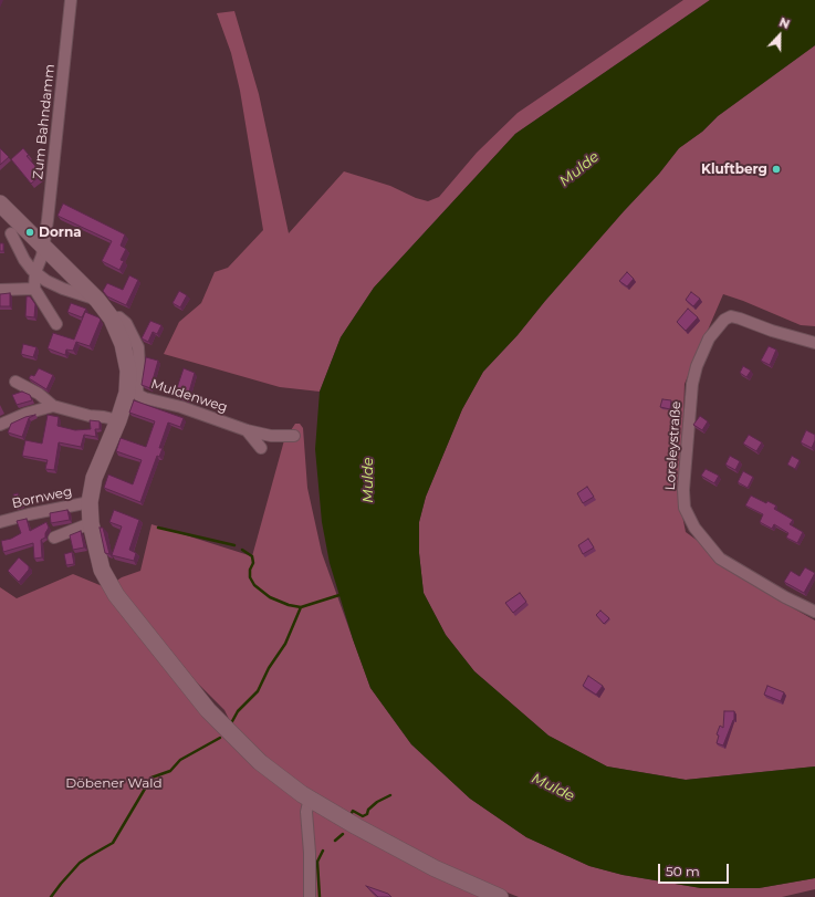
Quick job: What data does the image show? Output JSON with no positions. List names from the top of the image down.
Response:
{
  "streets": {
    "street": [
      "Zum Bahndamm",
      "Muldenweg",
      "Loreleystraße",
      "Bornweg"
    ]
  },
  "water": ["Mulde"],
  "parks": ["Döbener Wald"],
  "places": ["Kluftberg", "Dorna"],
  "scale_bar": "50 m",
  "north": "top"
}
